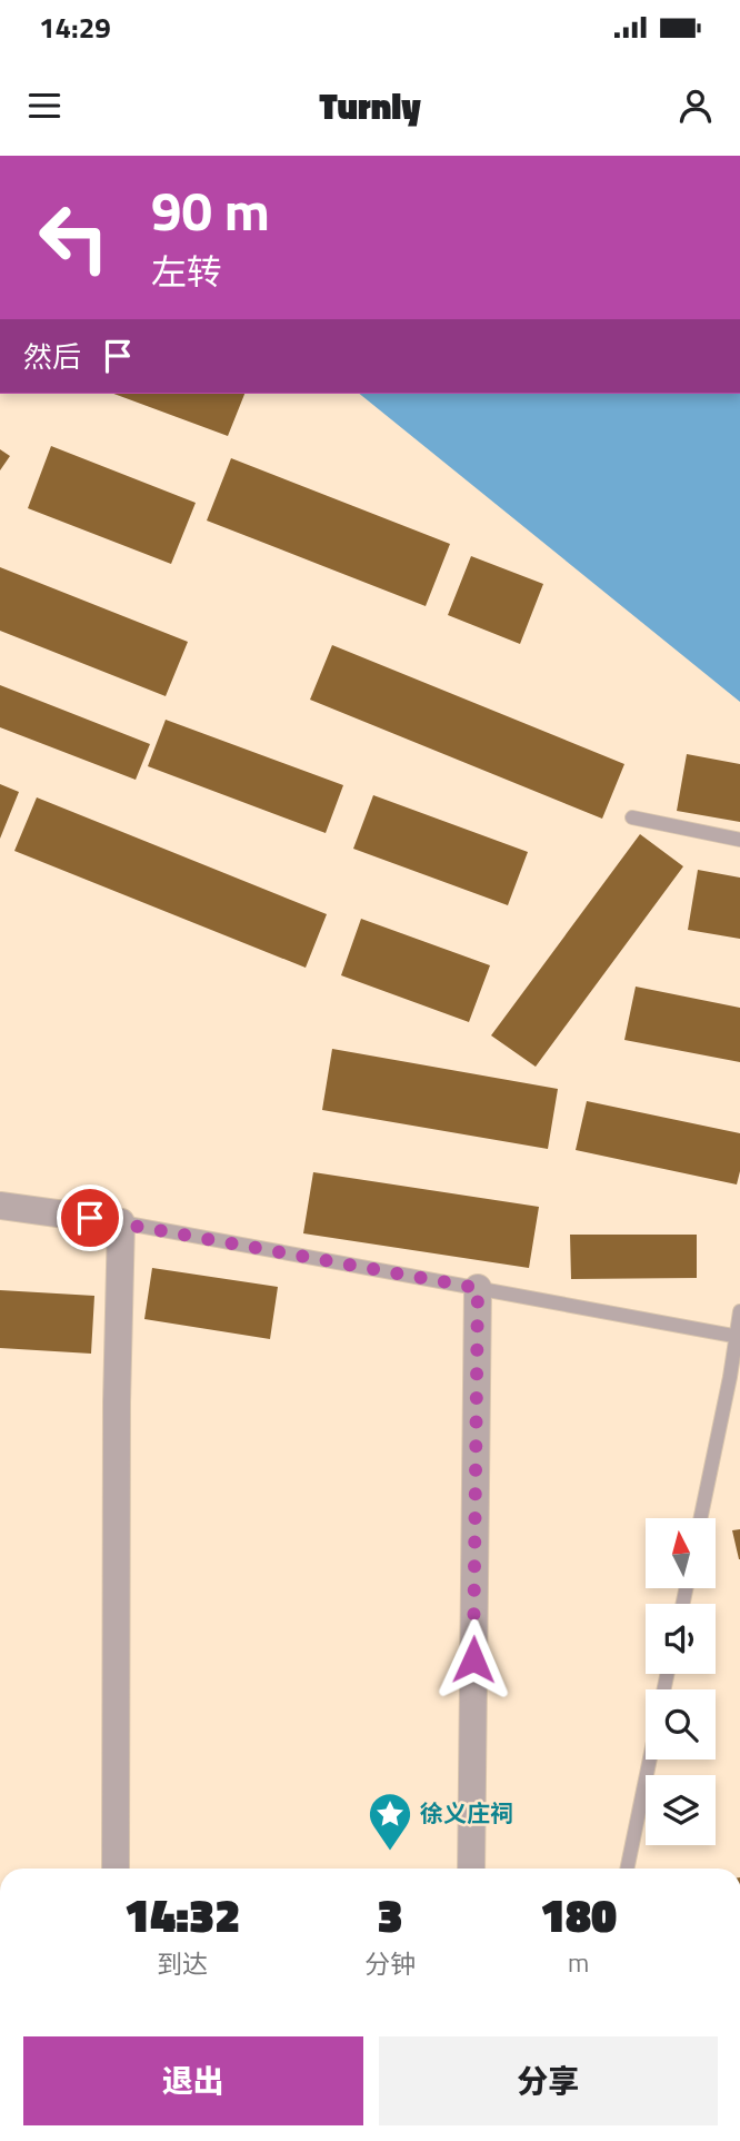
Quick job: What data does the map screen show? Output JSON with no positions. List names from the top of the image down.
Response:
{
  "places": {
    "place": ["徐义庄祠"]
  },
  "north": "top",
  "page": {
    "status": "14:29",
    "header": "Turnly",
    "turn": ["90 m", "左转"],
    "then": "然后",
    "eta": [
      "14:32",
      "到达",
      "3",
      "分钟",
      "180",
      "m"
    ],
    "buttons": ["退出", "分享"]
  }
}
